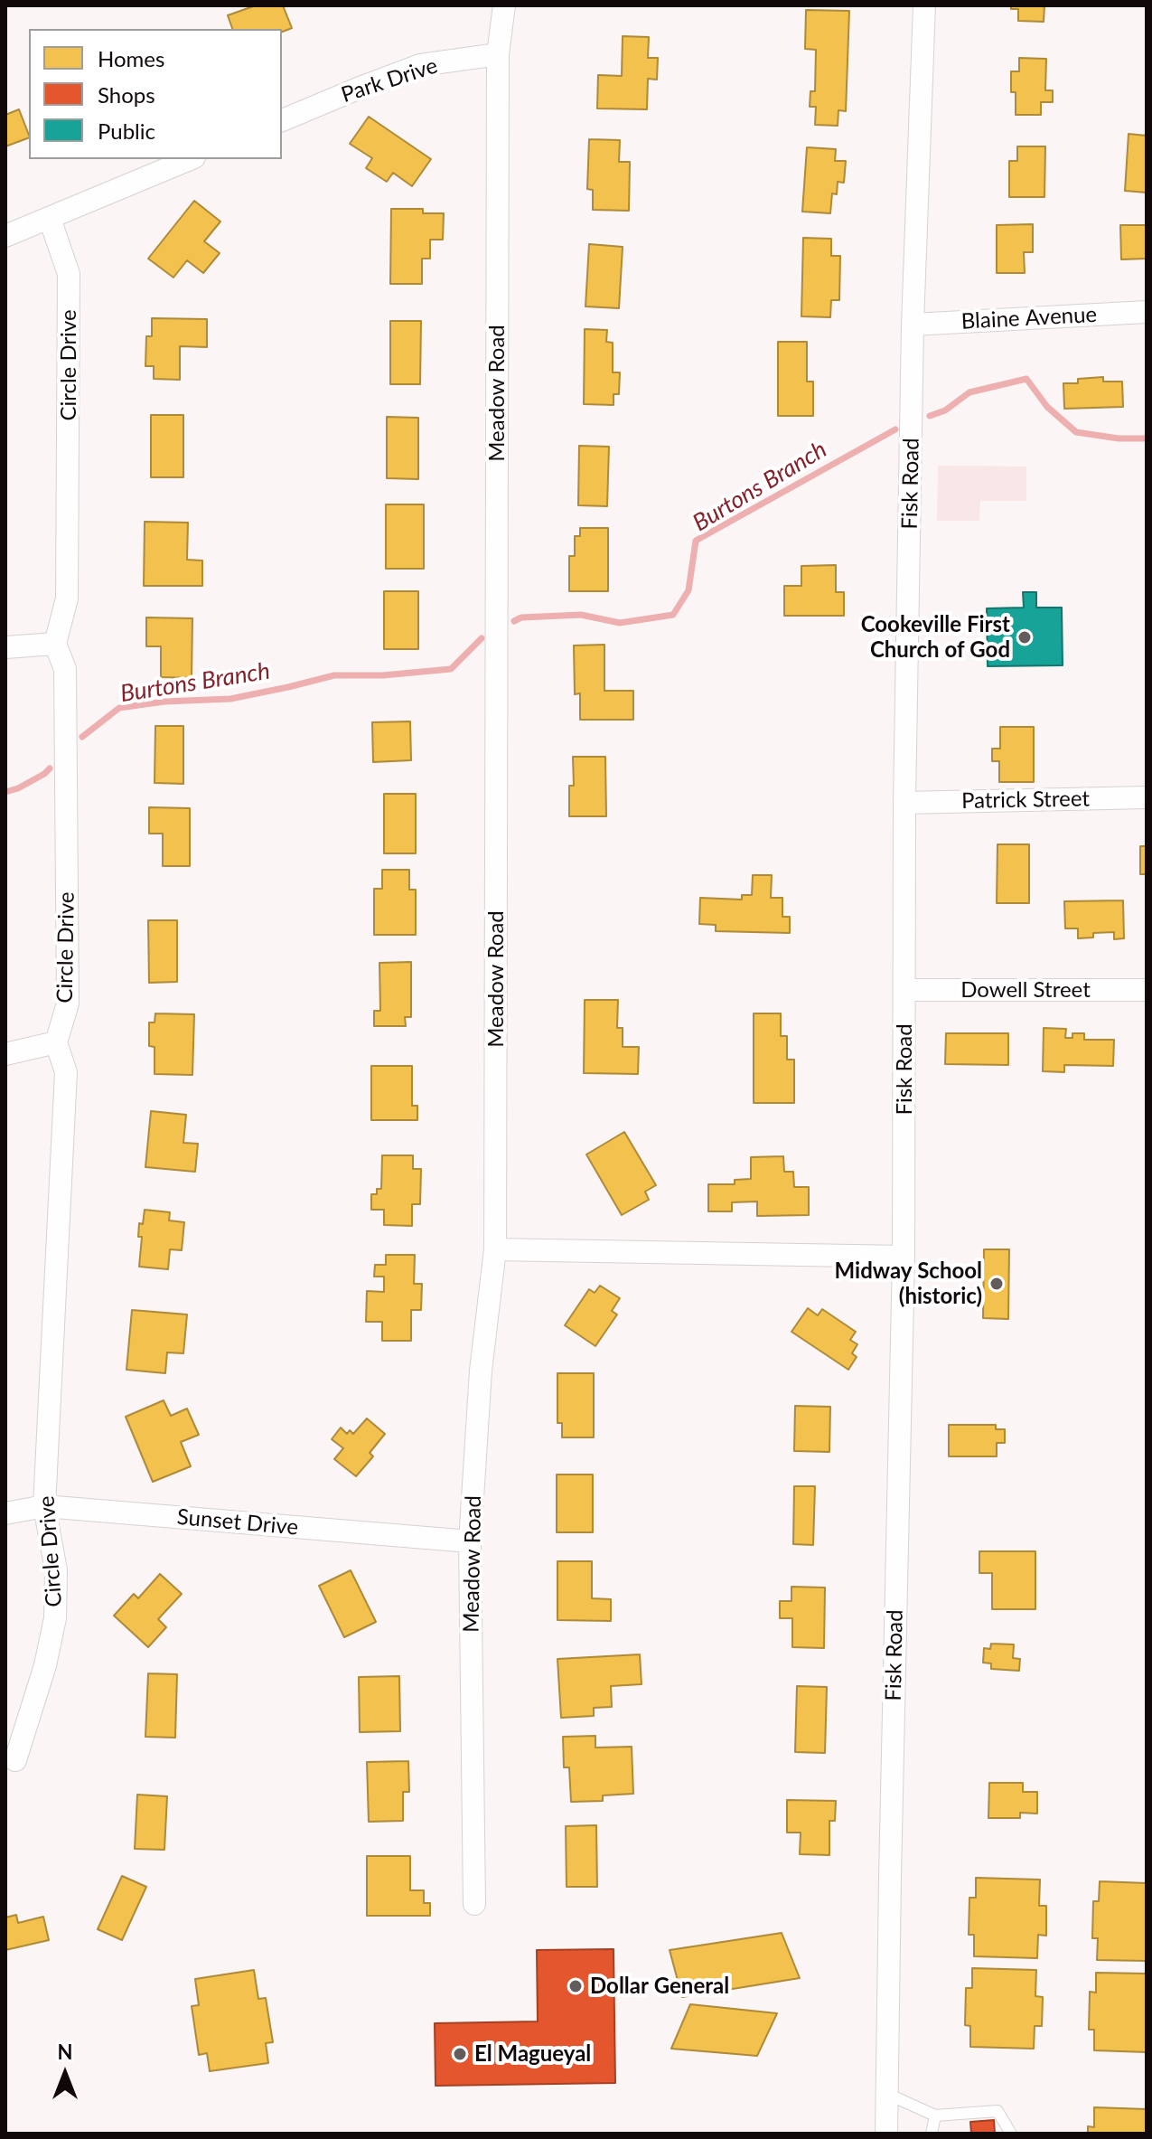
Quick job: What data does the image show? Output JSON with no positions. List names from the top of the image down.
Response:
{
  "streets": {
    "street": [
      "Park Drive",
      "Blaine Avenue",
      "Circle Drive",
      "Meadow Road",
      "Fisk Road",
      "Patrick Street",
      "Dowell Street",
      "Sunset Drive"
    ]
  },
  "crossings": [
    ["Park Drive", "Meadow Road"],
    ["Blaine Avenue", "Fisk Road"],
    ["Circle Drive", "Sunset Drive"],
    ["Meadow Road", "Sunset Drive"],
    ["Fisk Road", "Patrick Street"],
    ["Fisk Road", "Dowell Street"]
  ],
  "water": ["Burtons Branch"],
  "places": [
    "Cookeville First Church of God",
    "Midway School (historic)",
    "Dollar General",
    "El Magueyal"
  ],
  "legend": ["Homes", "Shops", "Public"],
  "north": "top"
}
